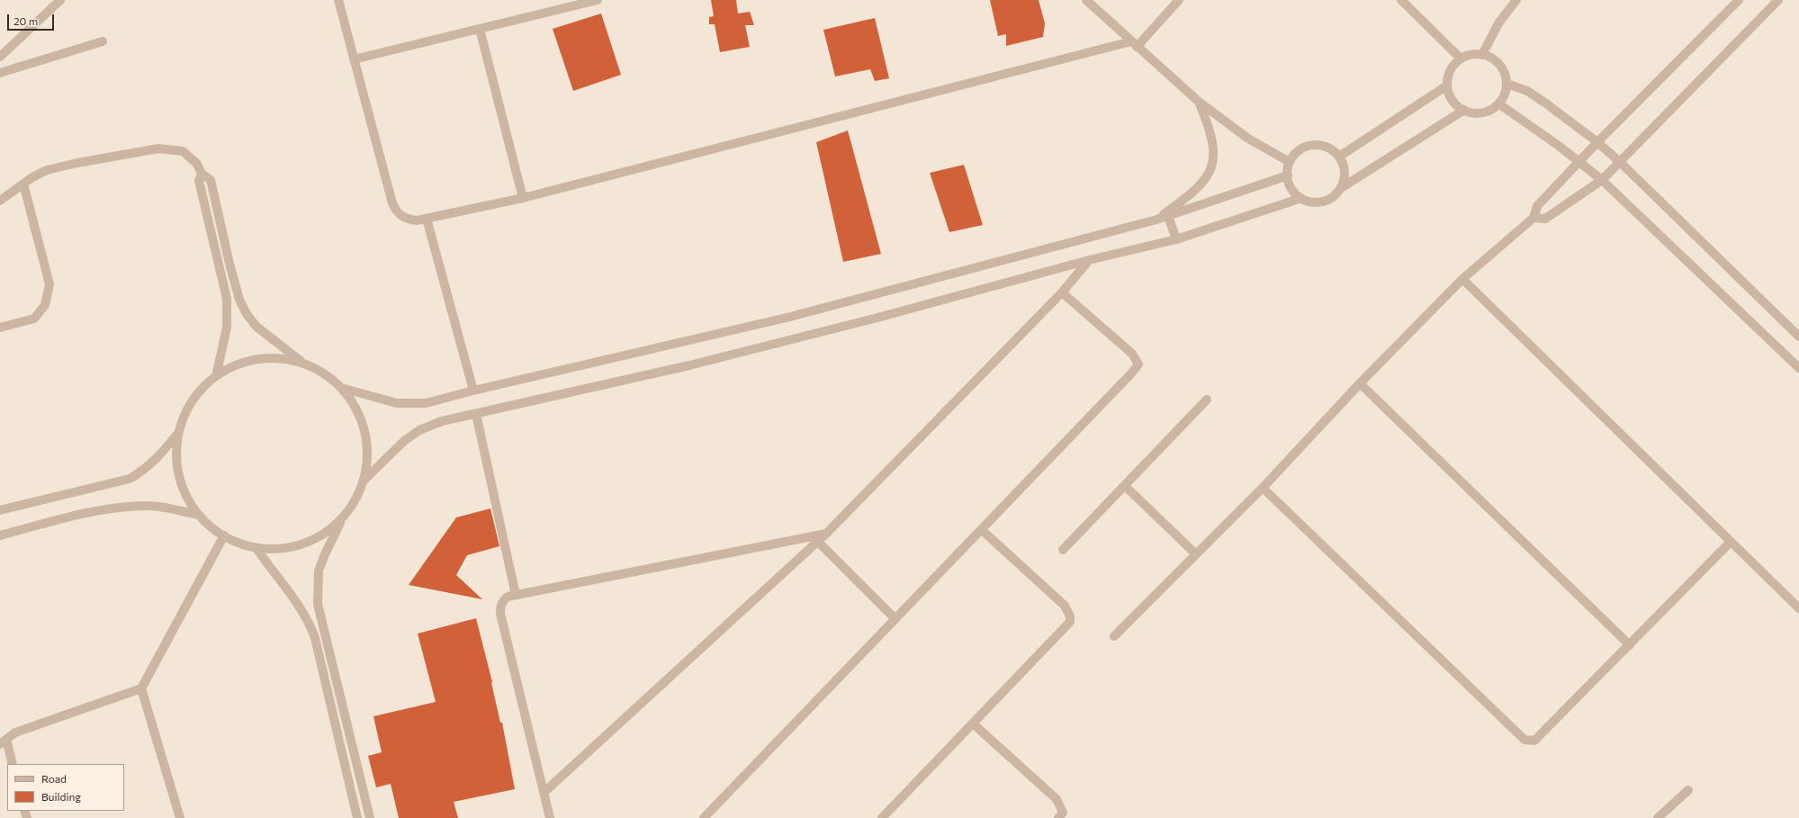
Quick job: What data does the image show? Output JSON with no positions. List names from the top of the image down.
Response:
{
  "legend": ["Road", "Building"],
  "scale_bar": "20 m"
}
